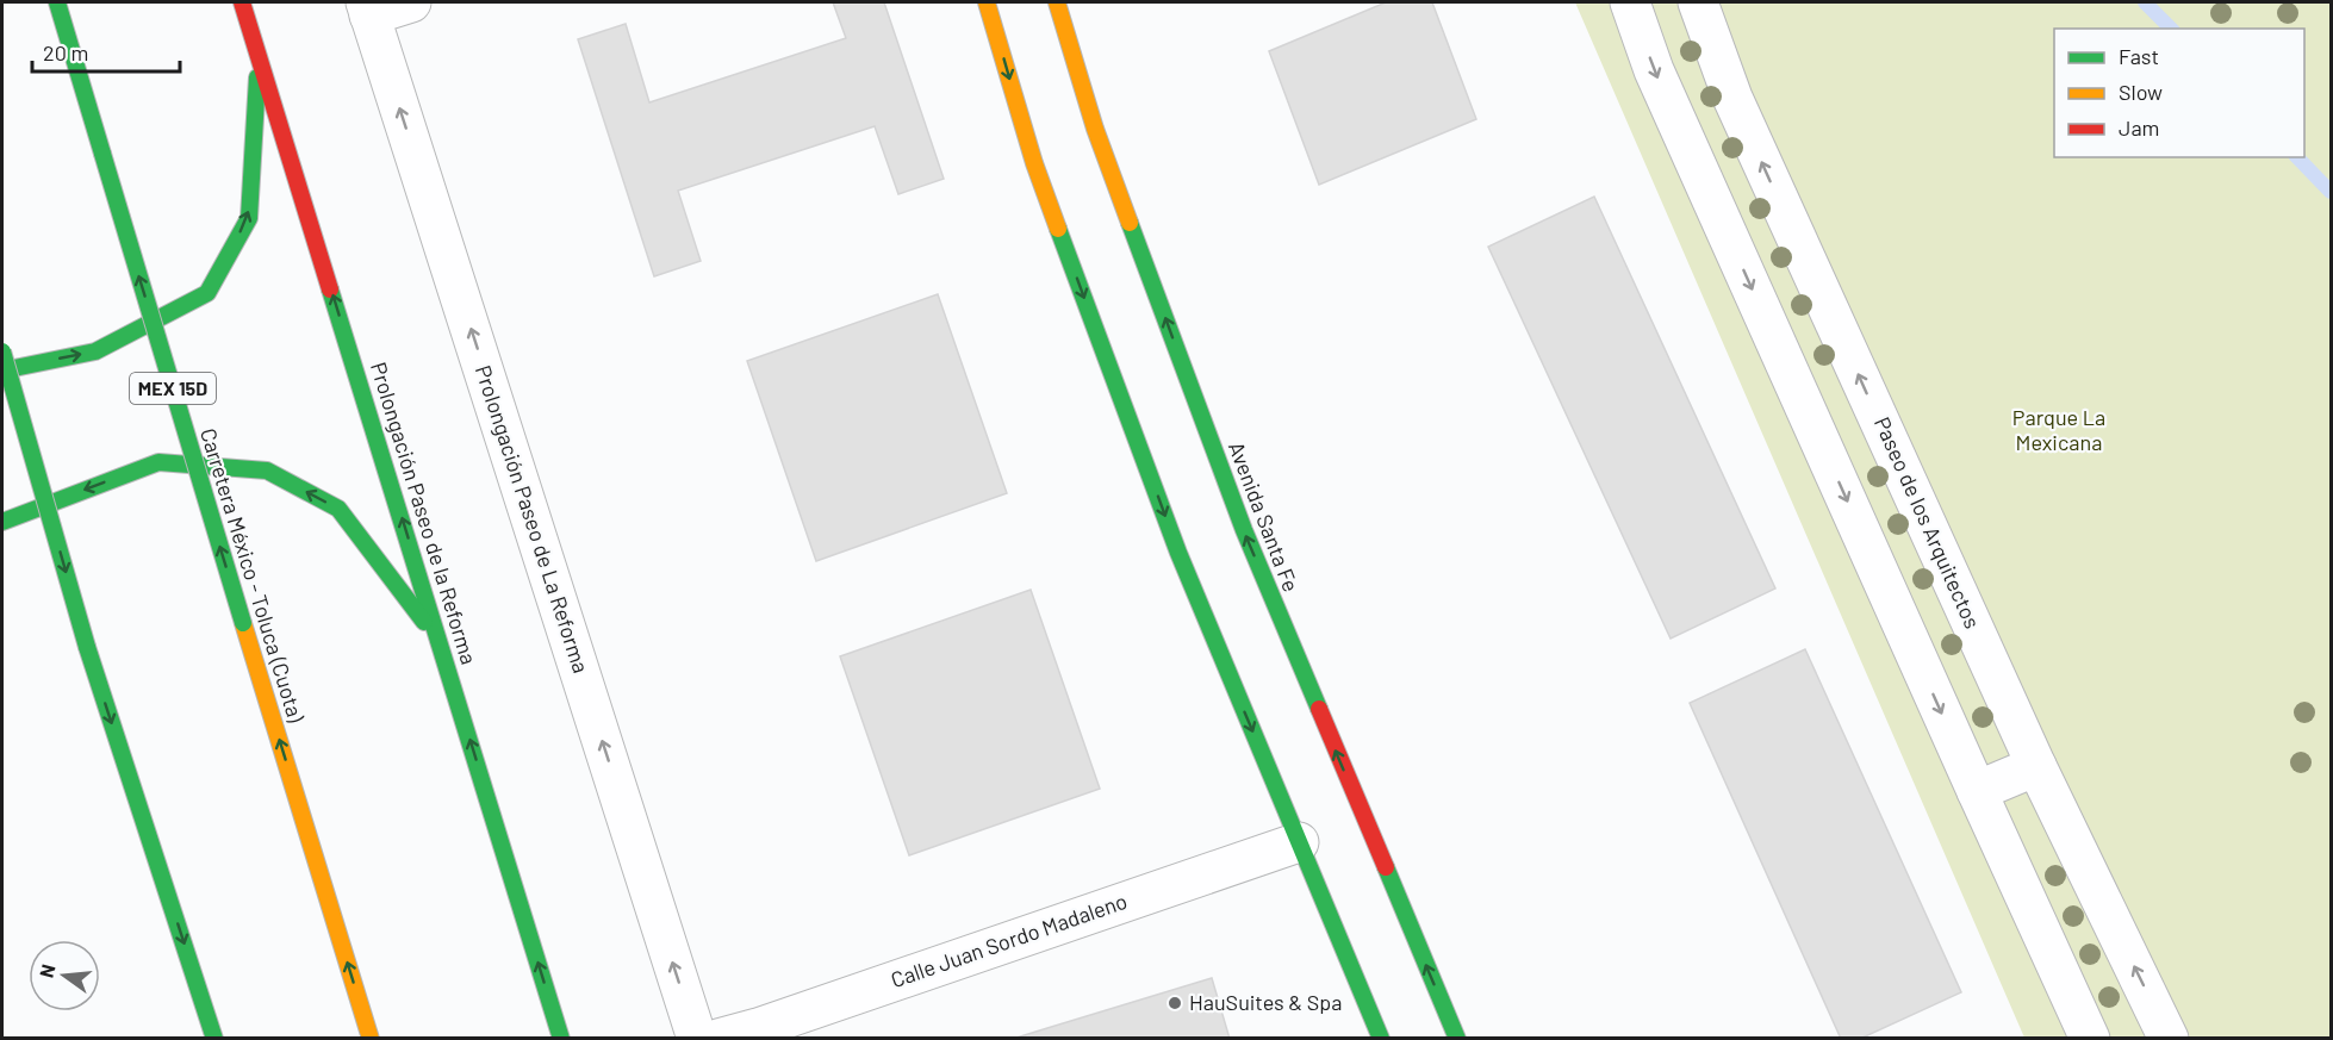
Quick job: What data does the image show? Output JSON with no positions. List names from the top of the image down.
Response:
{
  "streets": {
    "main road": [
      "MEX 15D",
      "Prolongación Paseo de la Reforma",
      "Avenida Santa Fe",
      "Carretera México - Toluca (Cuota)"
    ],
    "street": ["Prolongación Paseo de La Reforma", "Paseo de los Arquitectos", "Calle Juan Sordo Madaleno"]
  },
  "one_way": ["Prolongación Paseo de la Reforma", "Prolongación Paseo de La Reforma", "Carretera México - Toluca (Cuota)"],
  "parks": ["Parque La Mexicana"],
  "places": ["HauSuites & Spa"],
  "legend": ["Fast", "Slow", "Jam"],
  "scale_bar": "20 m",
  "north": "left"
}
